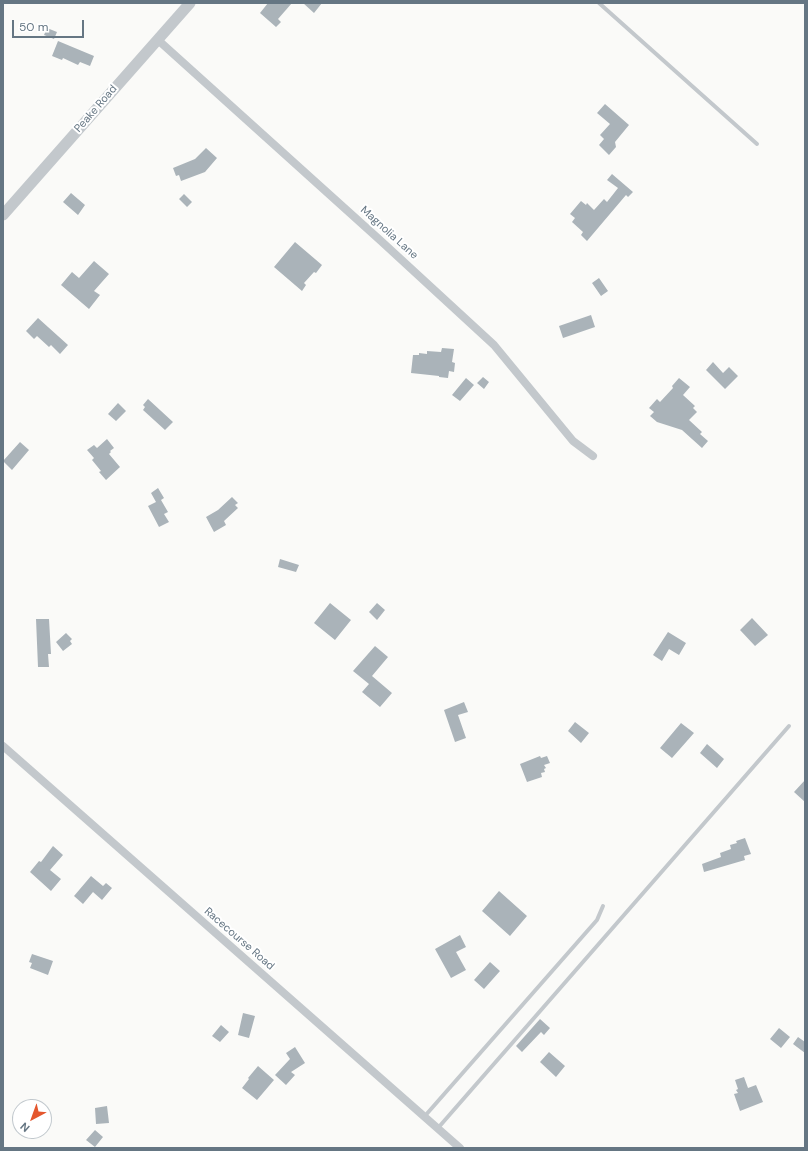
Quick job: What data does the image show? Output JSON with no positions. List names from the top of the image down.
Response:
{
  "streets": {
    "street": ["Peake Road", "Magnolia Lane", "Racecourse Road"]
  },
  "crossings": [
    ["Peake Road", "Magnolia Lane"]
  ],
  "scale_bar": "50 m",
  "north": "bottom left"
}
